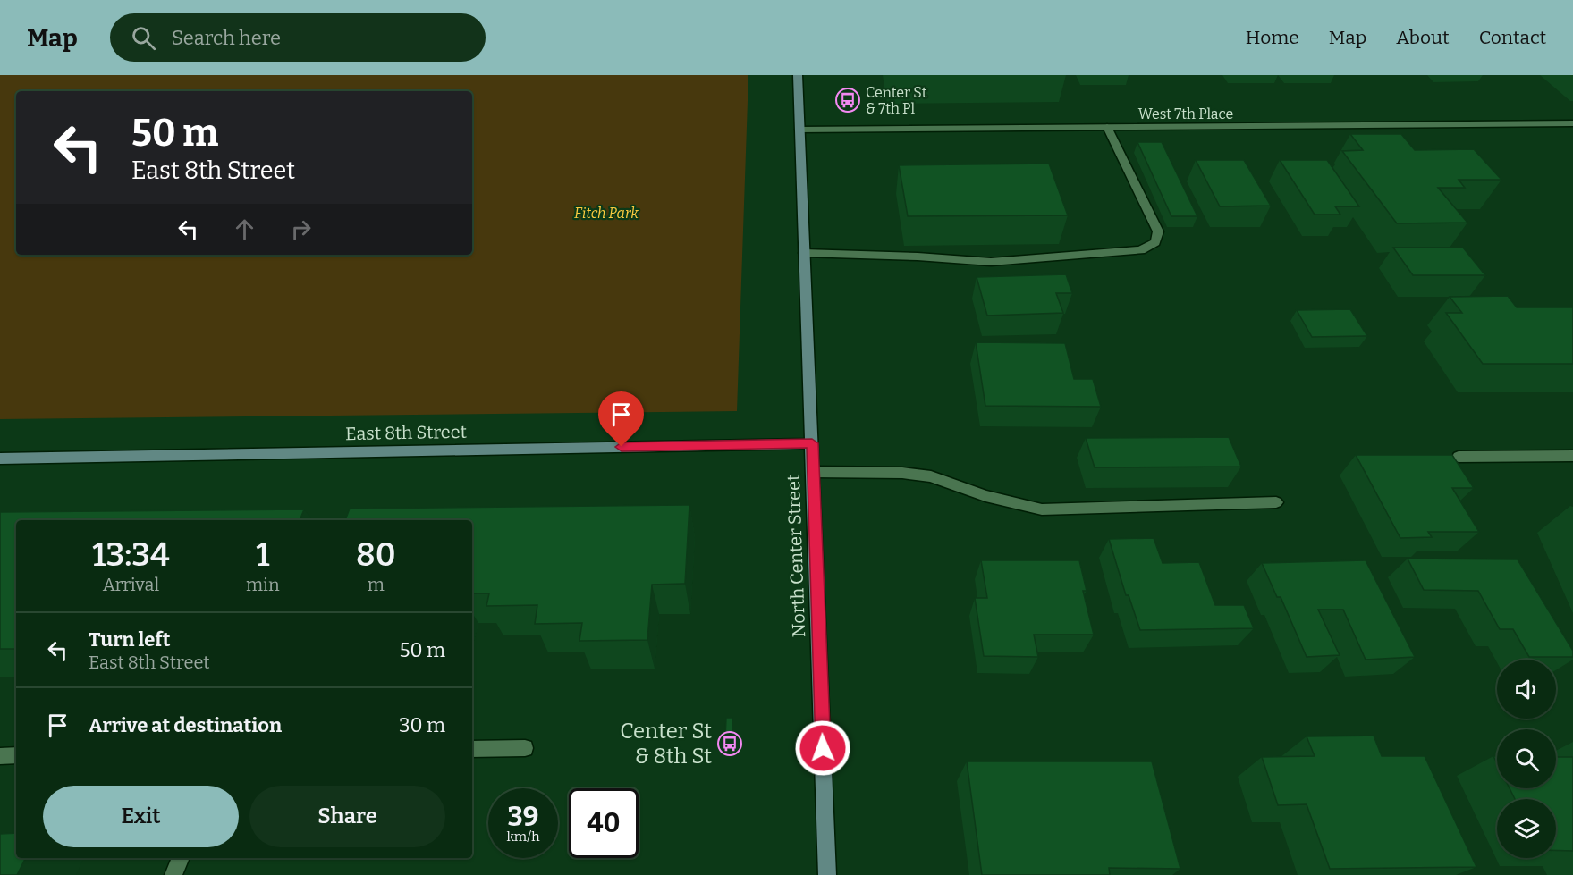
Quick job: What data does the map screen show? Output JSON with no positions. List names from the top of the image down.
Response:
{
  "streets": {
    "street": ["West 7th Place", "East 8th Street", "North Center Street"]
  },
  "crossings": [
    ["West 7th Place", "North Center Street"],
    ["East 8th Street", "North Center Street"]
  ],
  "parks": ["Fitch Park"],
  "places": {
    "bus stop": ["Center St & 7th Pl", "Center St & 8th St"]
  },
  "page": {
    "header": "Map",
    "search": "Search here",
    "nav": [
      "Home",
      "Map",
      "About",
      "Contact"
    ],
    "turn": ["50 m", "East 8th Street"],
    "eta": [
      "13:34",
      "Arrival",
      "1",
      "min",
      "80",
      "m"
    ],
    "list": [
      {
        "name": "Turn left",
        "note": "East 8th Street",
        "value": "50 m"
      },
      {
        "name": "Arrive at destination",
        "value": "30 m"
      }
    ],
    "buttons": ["Exit", "Share"],
    "speed": "39 km/h",
    "limit": "40"
  }
}
